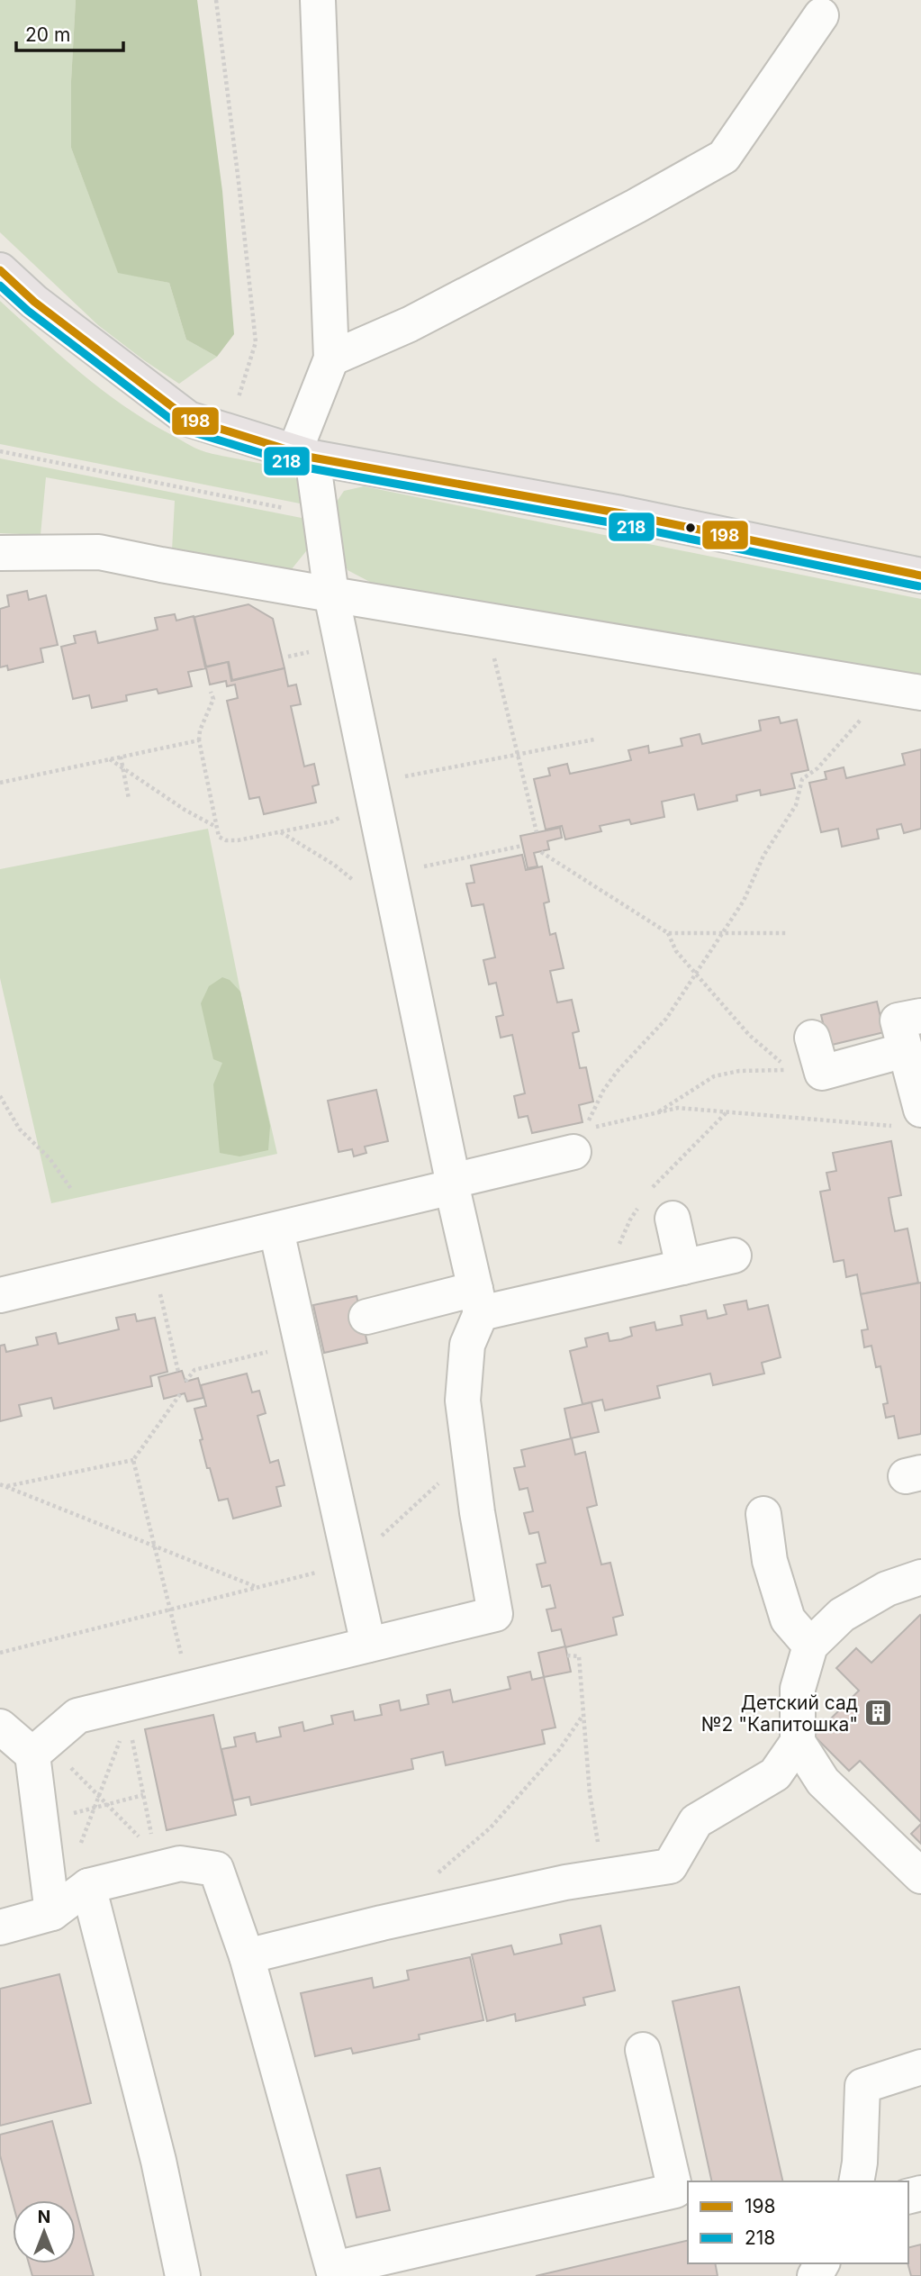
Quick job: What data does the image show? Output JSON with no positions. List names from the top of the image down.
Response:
{
  "places": {
    "building": ["Детский сад №2 \"Капитошка\""]
  },
  "lines": ["transit line 198", "transit line 218"],
  "legend": ["198", "218"],
  "scale_bar": "20 m",
  "north": "top"
}
